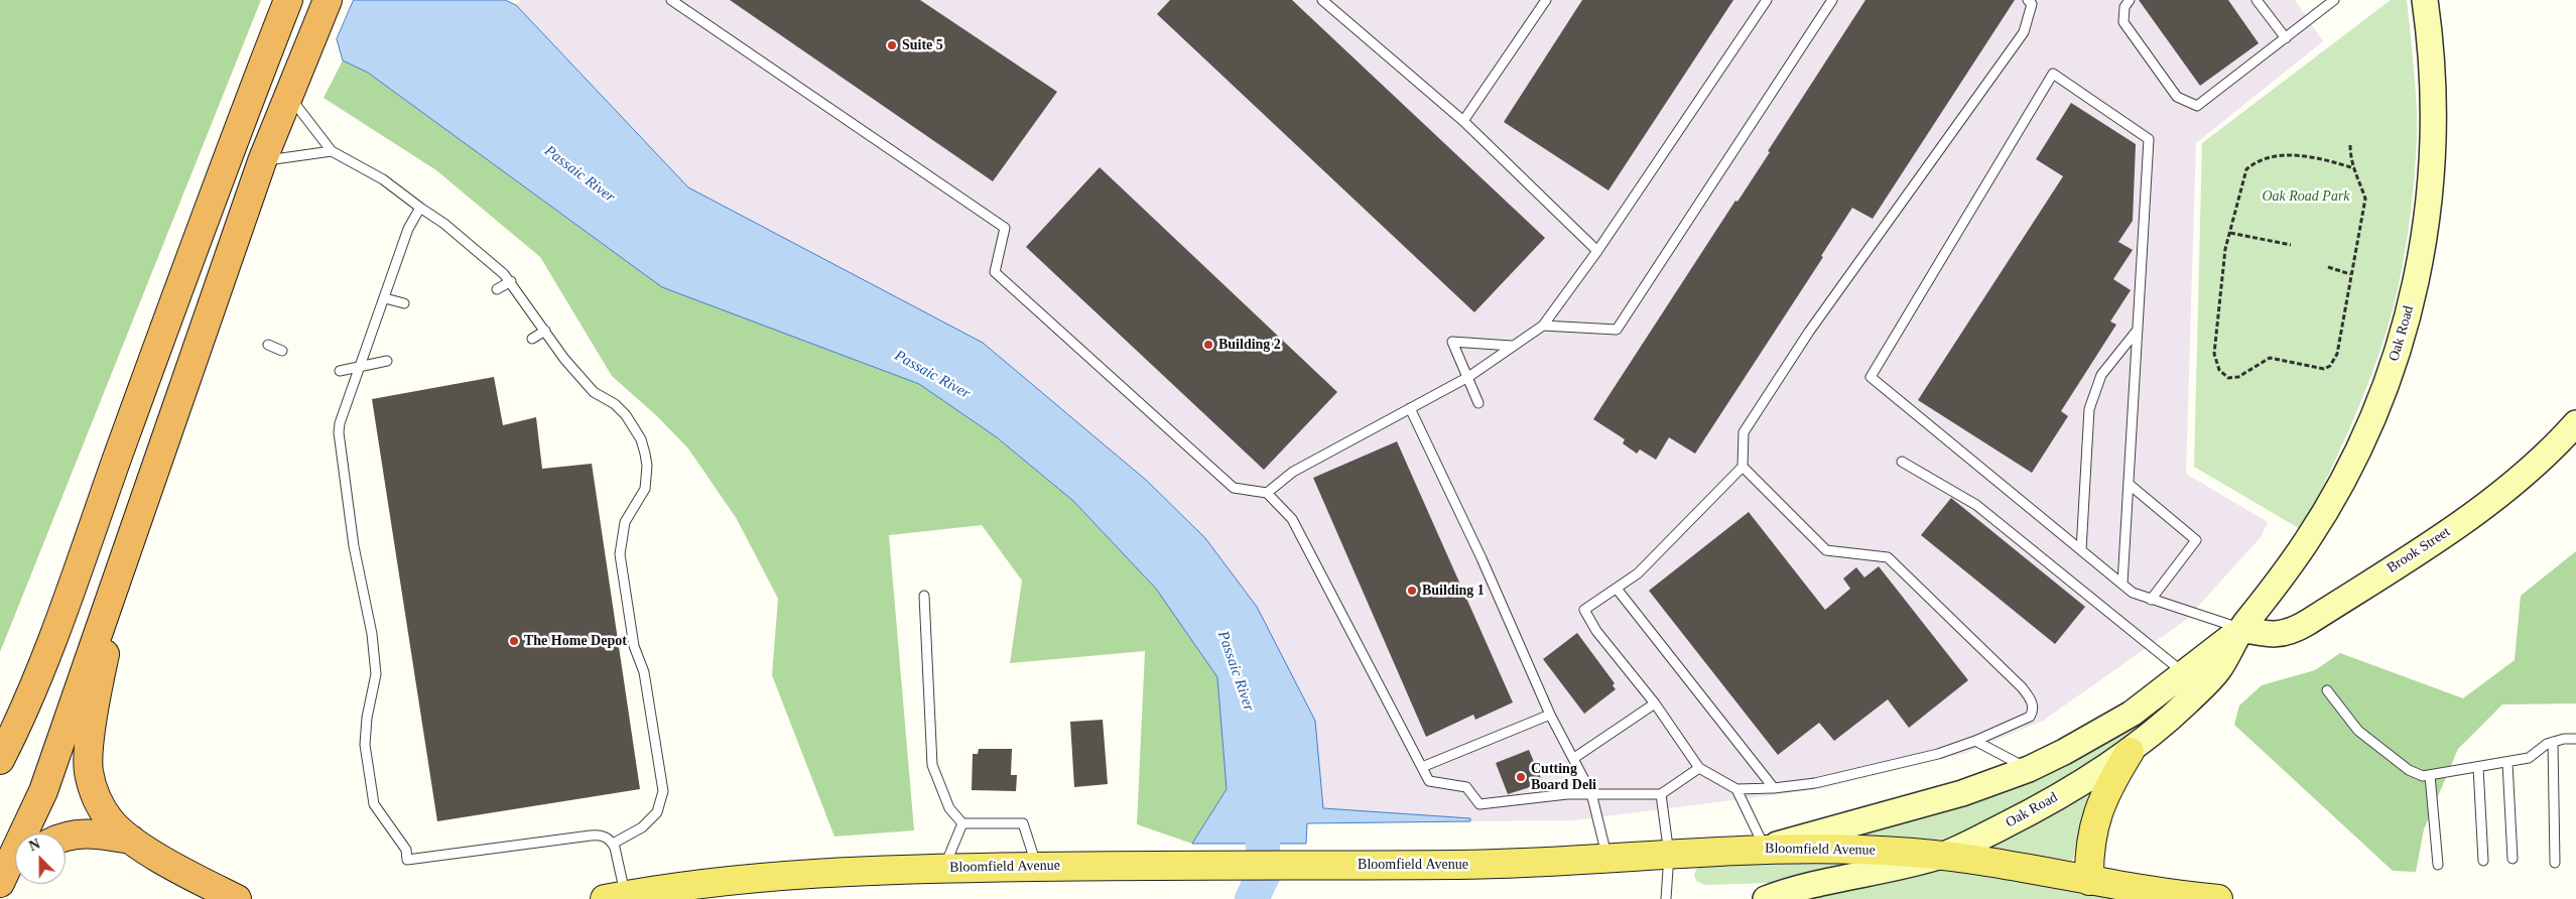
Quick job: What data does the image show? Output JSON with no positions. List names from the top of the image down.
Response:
{
  "streets": {
    "main road": ["Bloomfield Avenue"],
    "street": ["Oak Road", "Brook Street"]
  },
  "crossings": [
    ["Oak Road", "Brook Street"],
    ["Oak Road", "Bloomfield Avenue"]
  ],
  "water": ["Passaic River"],
  "parks": ["Oak Road Park"],
  "places": [
    "Suite 5",
    "Building 2",
    "Building 1",
    "The Home Depot",
    "Cutting Board Deli"
  ],
  "north": "top left"
}
